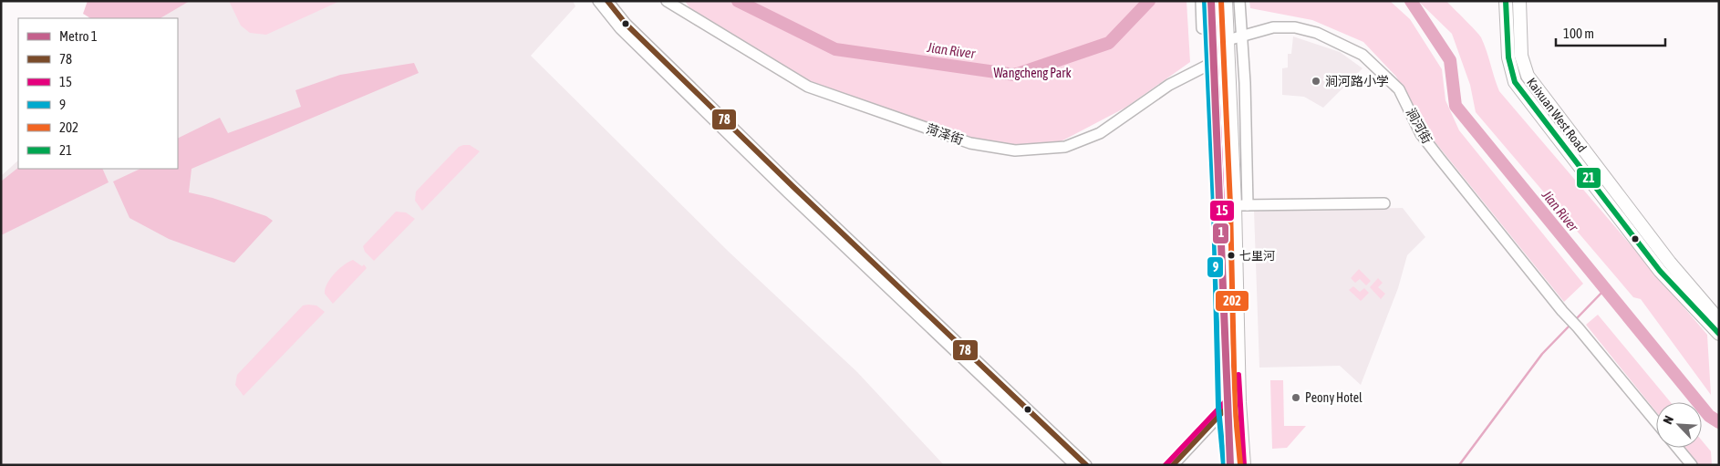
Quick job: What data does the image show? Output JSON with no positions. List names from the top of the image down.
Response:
{
  "streets": {
    "main road": ["Kaixuan West Road"],
    "street": ["涧河街", "菏泽街"]
  },
  "water": ["Jian River"],
  "parks": ["Wangcheng Park"],
  "places": ["涧河路小学", "七里河", "Peony Hotel"],
  "lines": [
    "metro line 1",
    "transit line 78",
    "transit line 15",
    "transit line 9",
    "transit line 202",
    "transit line 21"
  ],
  "legend": [
    "Metro 1",
    "78",
    "15",
    "9",
    "202",
    "21"
  ],
  "scale_bar": "100 m",
  "north": "top left"
}
